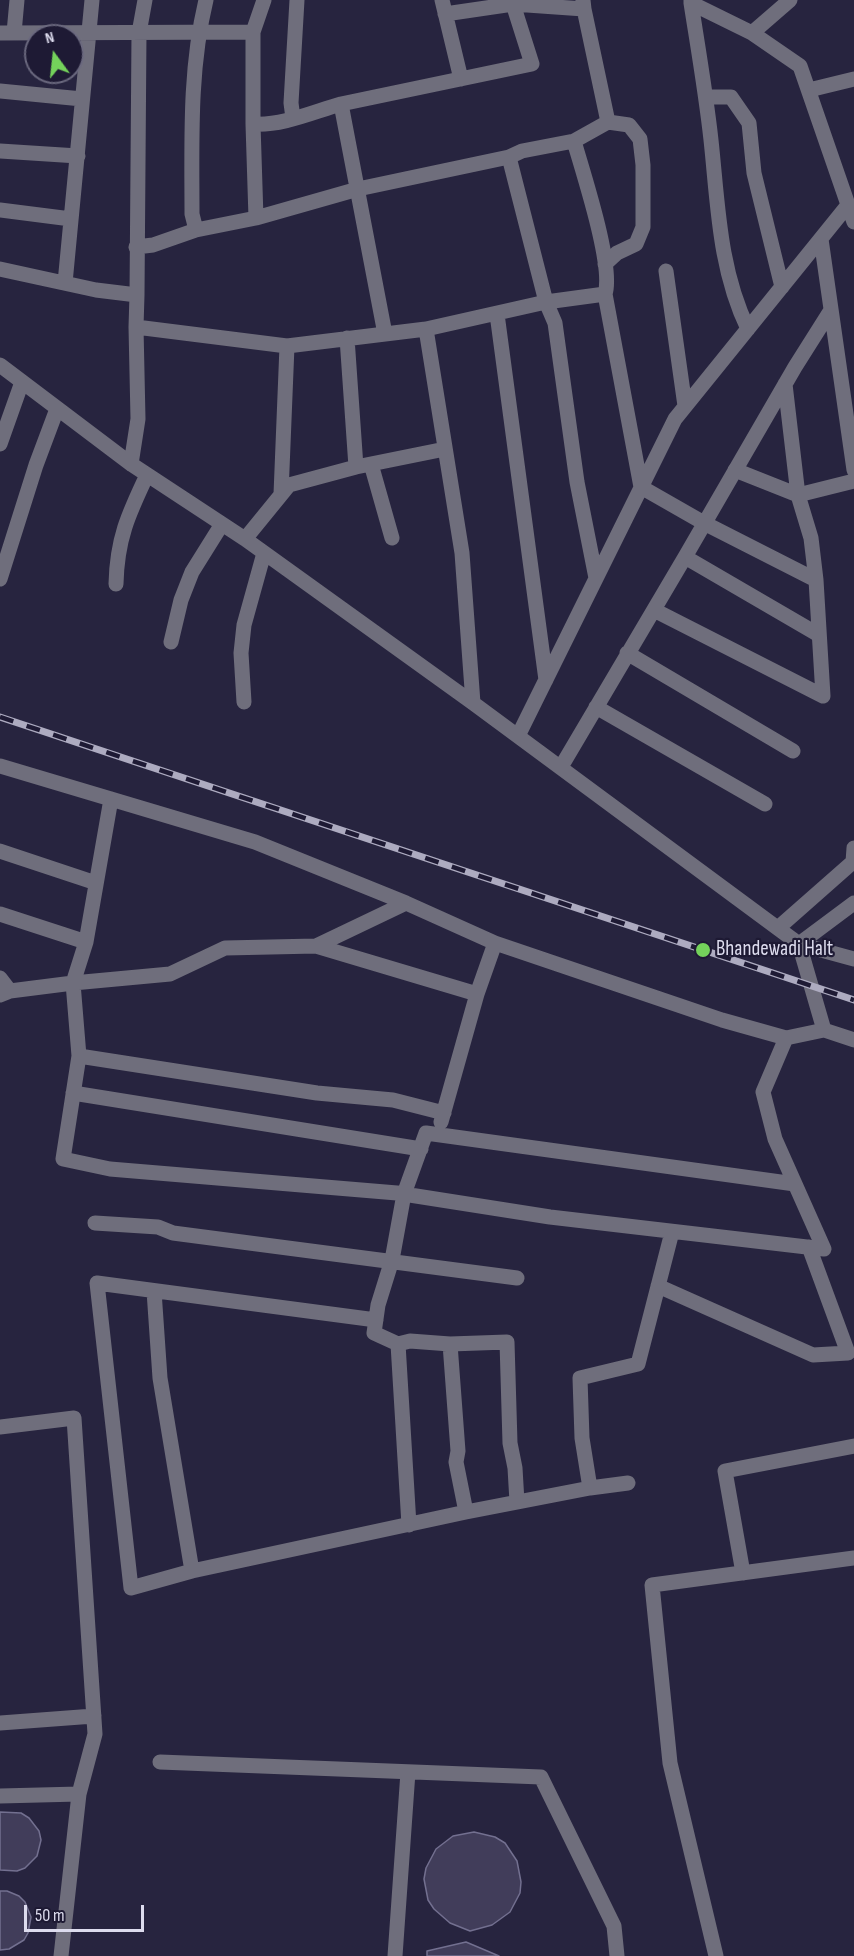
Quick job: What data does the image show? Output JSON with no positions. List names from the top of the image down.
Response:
{
  "places": ["Bhandewadi Halt"],
  "scale_bar": "50 m",
  "north": "top"
}
